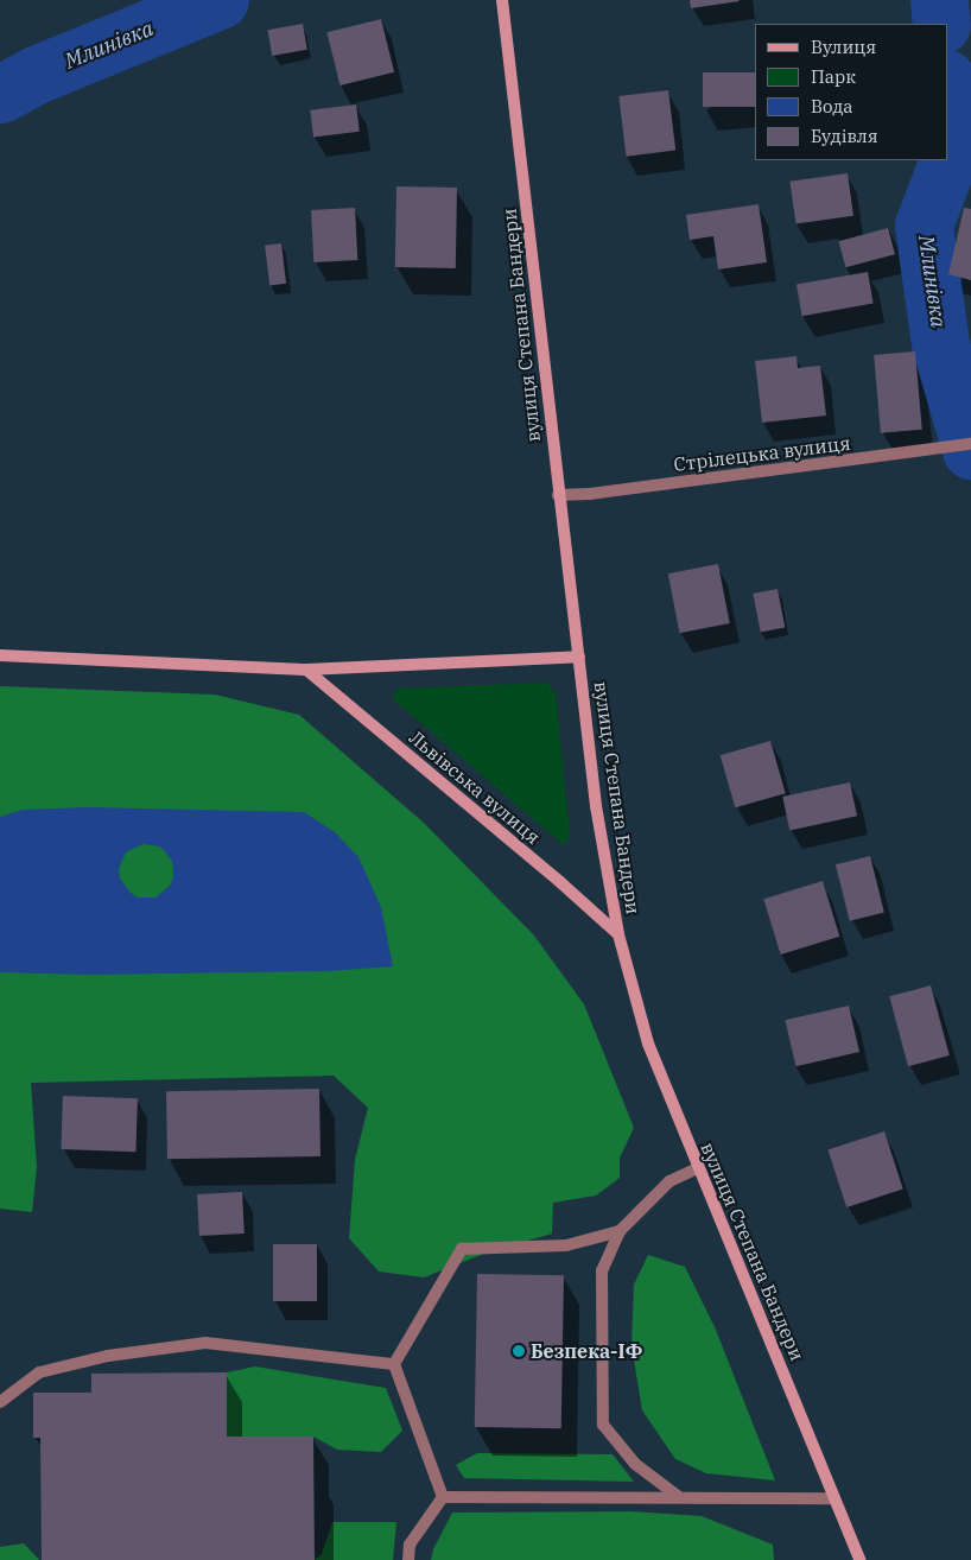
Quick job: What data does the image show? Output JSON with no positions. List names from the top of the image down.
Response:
{
  "streets": {
    "main road": ["вулиця Степана Бандери", "Львівська вулиця"],
    "street": ["Стрілецька вулиця"]
  },
  "crossings": [
    ["вулиця Степана Бандери", "Стрілецька вулиця"],
    ["вулиця Степана Бандери", "Львівська вулиця"]
  ],
  "water": ["Млинівка"],
  "places": ["Безпека-ІФ"],
  "legend": [
    "Вулиця",
    "Парк",
    "Вода",
    "Будівля"
  ]
}
